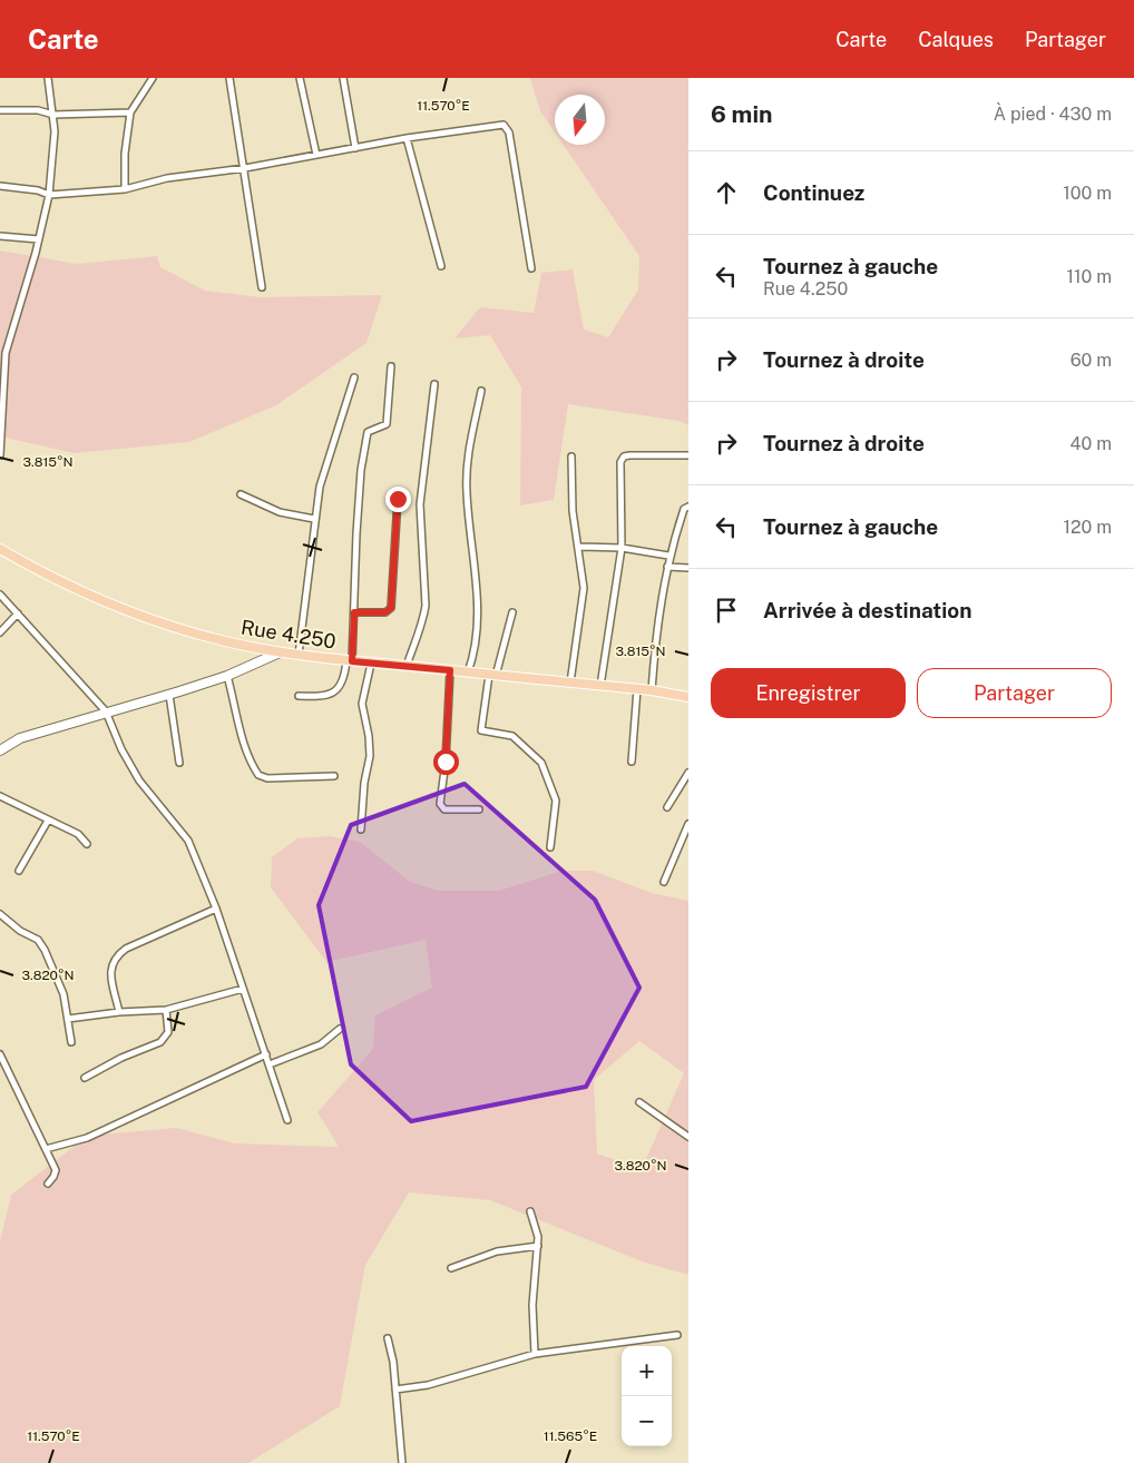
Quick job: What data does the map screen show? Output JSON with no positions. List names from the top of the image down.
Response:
{
  "streets": {
    "main road": ["Rue 4.250"]
  },
  "north": "bottom",
  "page": {
    "header": "Carte",
    "nav": ["Carte", "Calques", "Partager"],
    "heading": ["6 min", "À pied · 430 m"],
    "list": [
      ["Continuez", "100 m"],
      ["Tournez à gauche", "Rue 4.250", "110 m"],
      ["Tournez à droite", "60 m"],
      ["Tournez à droite", "40 m"],
      ["Tournez à gauche", "120 m"],
      "Arrivée à destination"
    ],
    "buttons": ["Enregistrer", "Partager"],
    "map_buttons": ["+", "−"]
  },
  "coordinates": [
    "11.570°E",
    "3.815°N",
    "3.820°N",
    "11.565°E"
  ]
}
